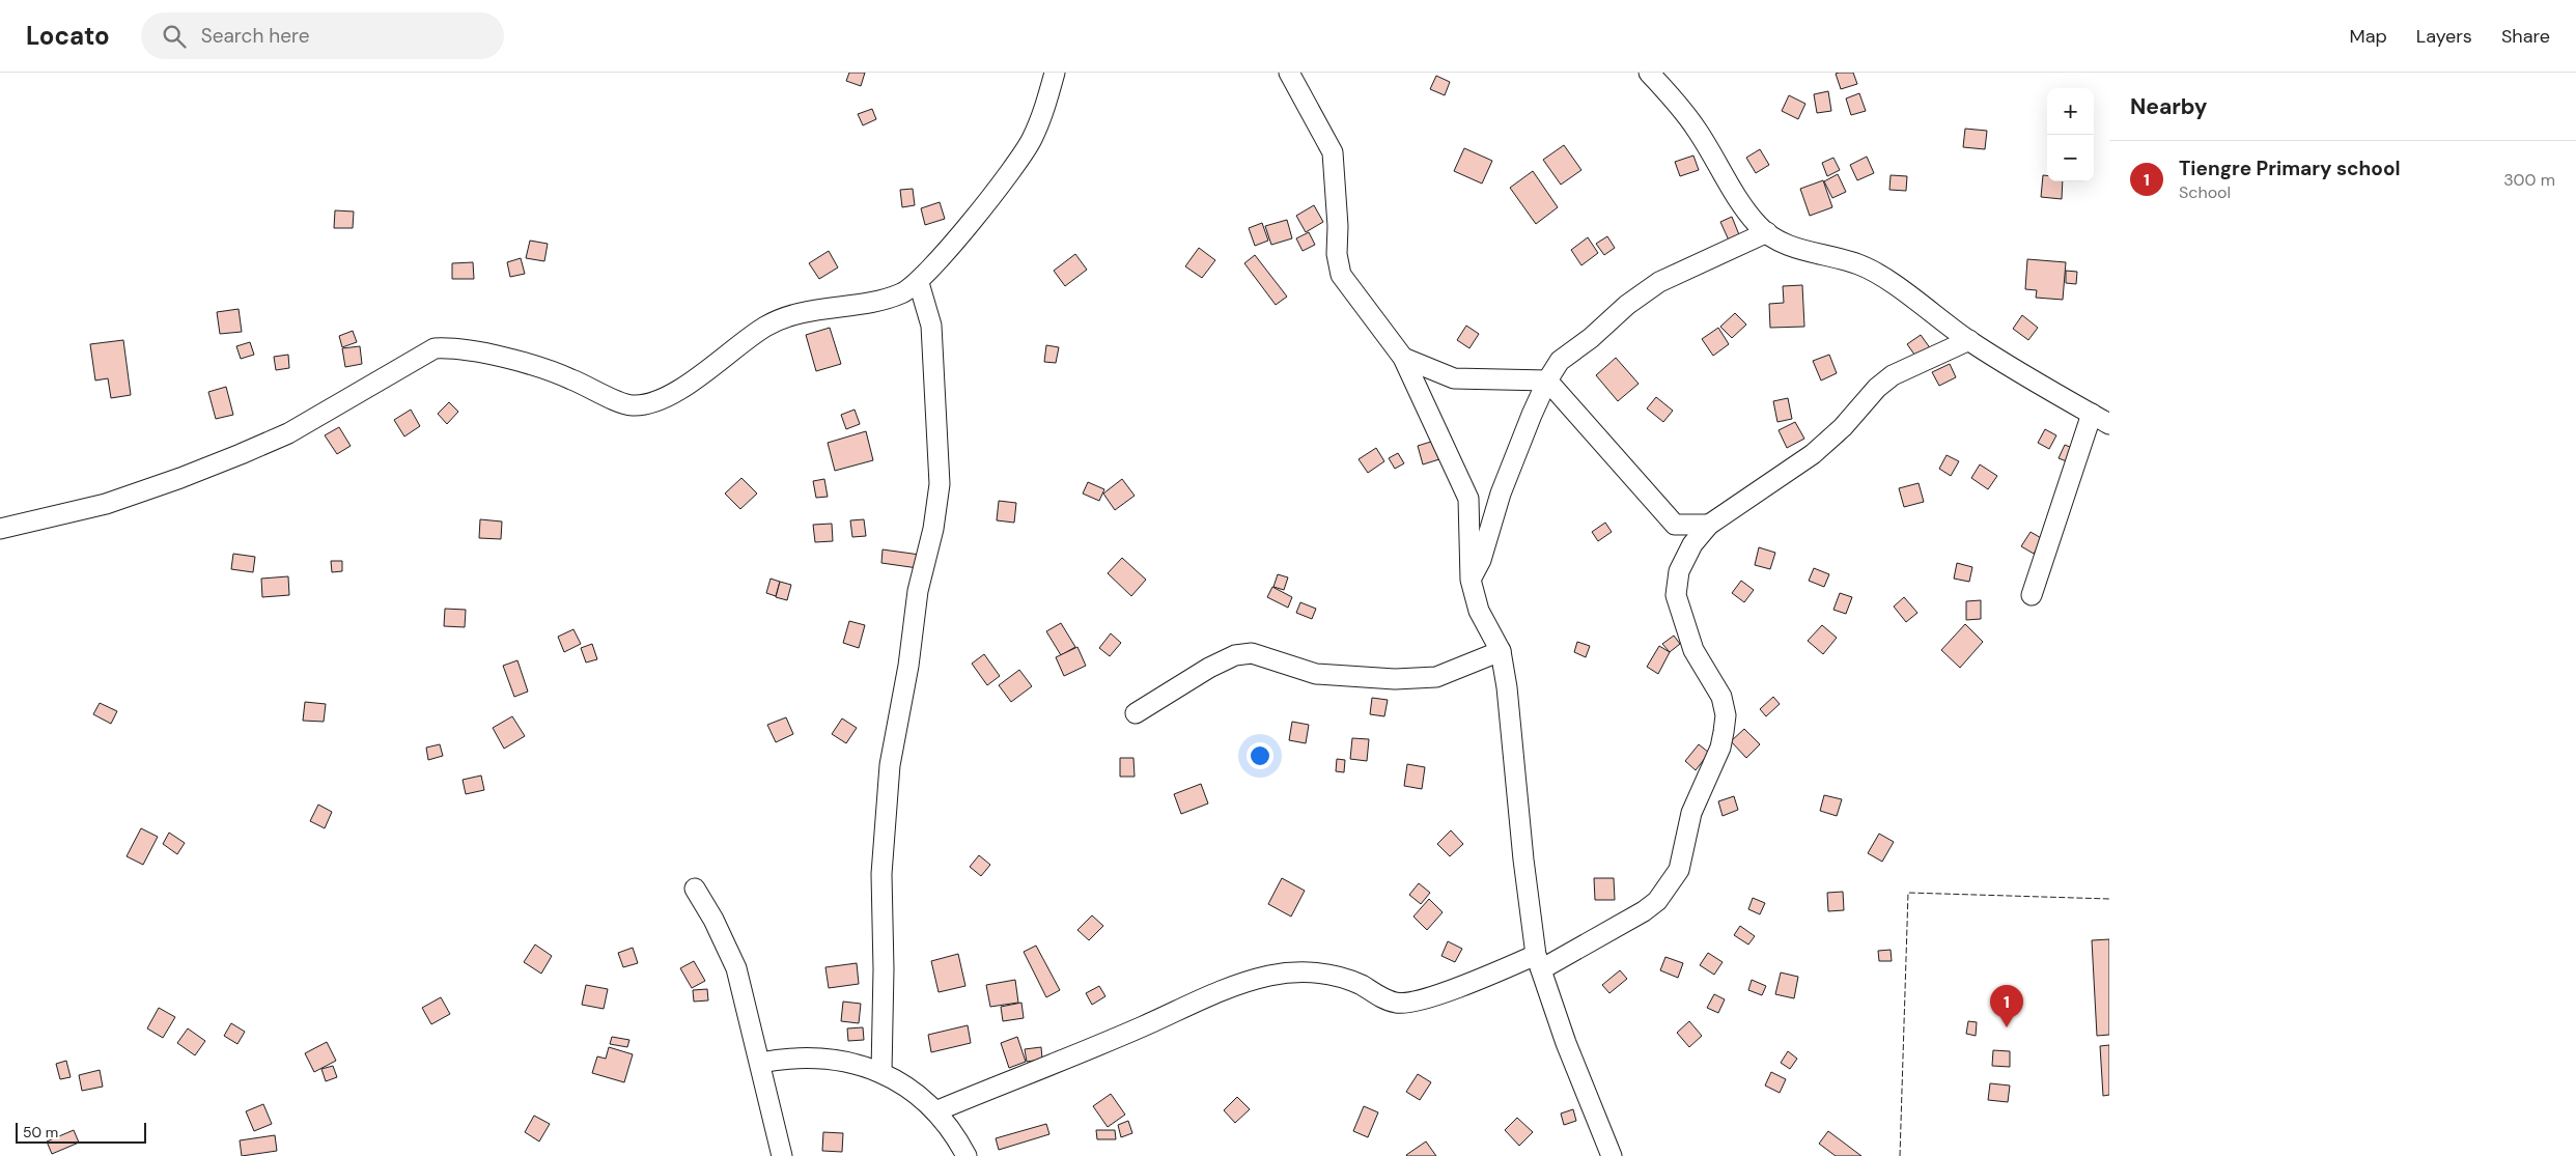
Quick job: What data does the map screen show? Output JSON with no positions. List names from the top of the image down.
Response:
{
  "scale_bar": "50 m",
  "page": {
    "header": "Locato",
    "search": "Search here",
    "nav": ["Map", "Layers", "Share"],
    "heading": "Nearby",
    "map_buttons": ["+", "−"],
    "list": [
      {
        "mark": "1",
        "name": "Tiengre Primary school",
        "note": "School",
        "value": "300 m"
      }
    ],
    "pins": "1",
    "scale": "50 m"
  }
}
